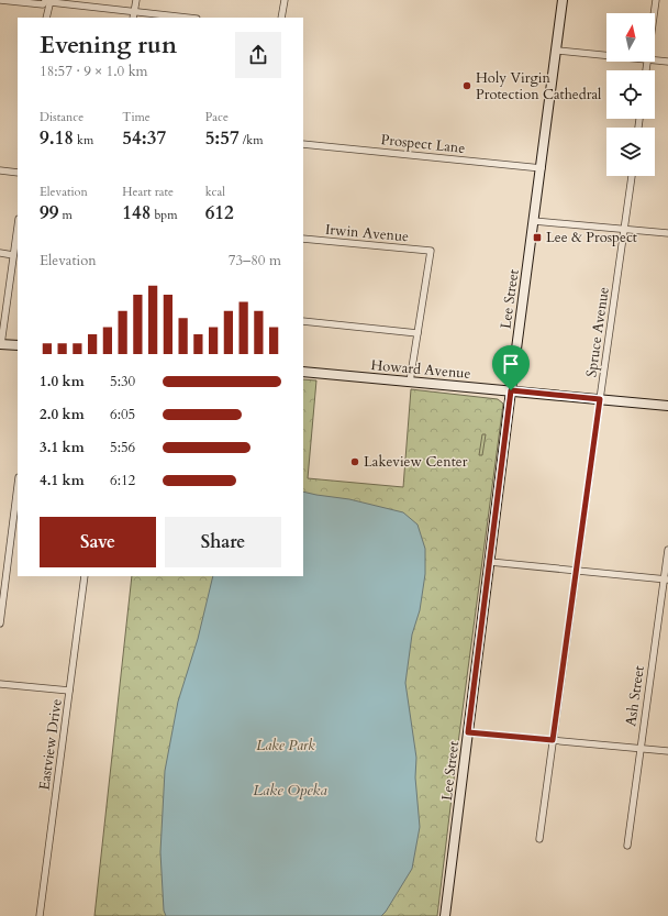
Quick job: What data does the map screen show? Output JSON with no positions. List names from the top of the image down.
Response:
{
  "streets": {
    "main road": ["Lee Street", "Howard Avenue"],
    "street": [
      "Prospect Lane",
      "Irwin Avenue",
      "Spruce Avenue",
      "Ash Street",
      "Eastview Drive"
    ]
  },
  "crossings": [
    ["Prospect Lane", "Lee Street"],
    ["Lee Street", "Howard Avenue"],
    ["Spruce Avenue", "Howard Avenue"]
  ],
  "water": ["Lake Opeka"],
  "parks": ["Lake Park"],
  "places": {
    "other": ["Holy Virgin Protection Cathedral", "Lakeview Center"],
    "transit": ["Lee & Prospect"]
  },
  "north": "top",
  "page": {
    "heading": ["Evening run", "18:57 · 9 × 1.0 km"],
    "stats": [
      ["Distance", "9.18 km"],
      ["Time", "54:37"],
      ["Pace", "5:57 /km"],
      ["Elevation", "99 m"],
      ["Heart rate", "148 bpm"],
      ["kcal", "612"]
    ],
    "chart": ["Elevation", "73–80 m"],
    "list": [
      {
        "name": "1.0 km",
        "note": "5:30"
      },
      {
        "name": "2.0 km",
        "note": "6:05"
      },
      {
        "name": "3.1 km",
        "note": "5:56"
      },
      {
        "name": "4.1 km",
        "note": "6:12"
      }
    ],
    "buttons": ["Save", "Share"]
  }
}
